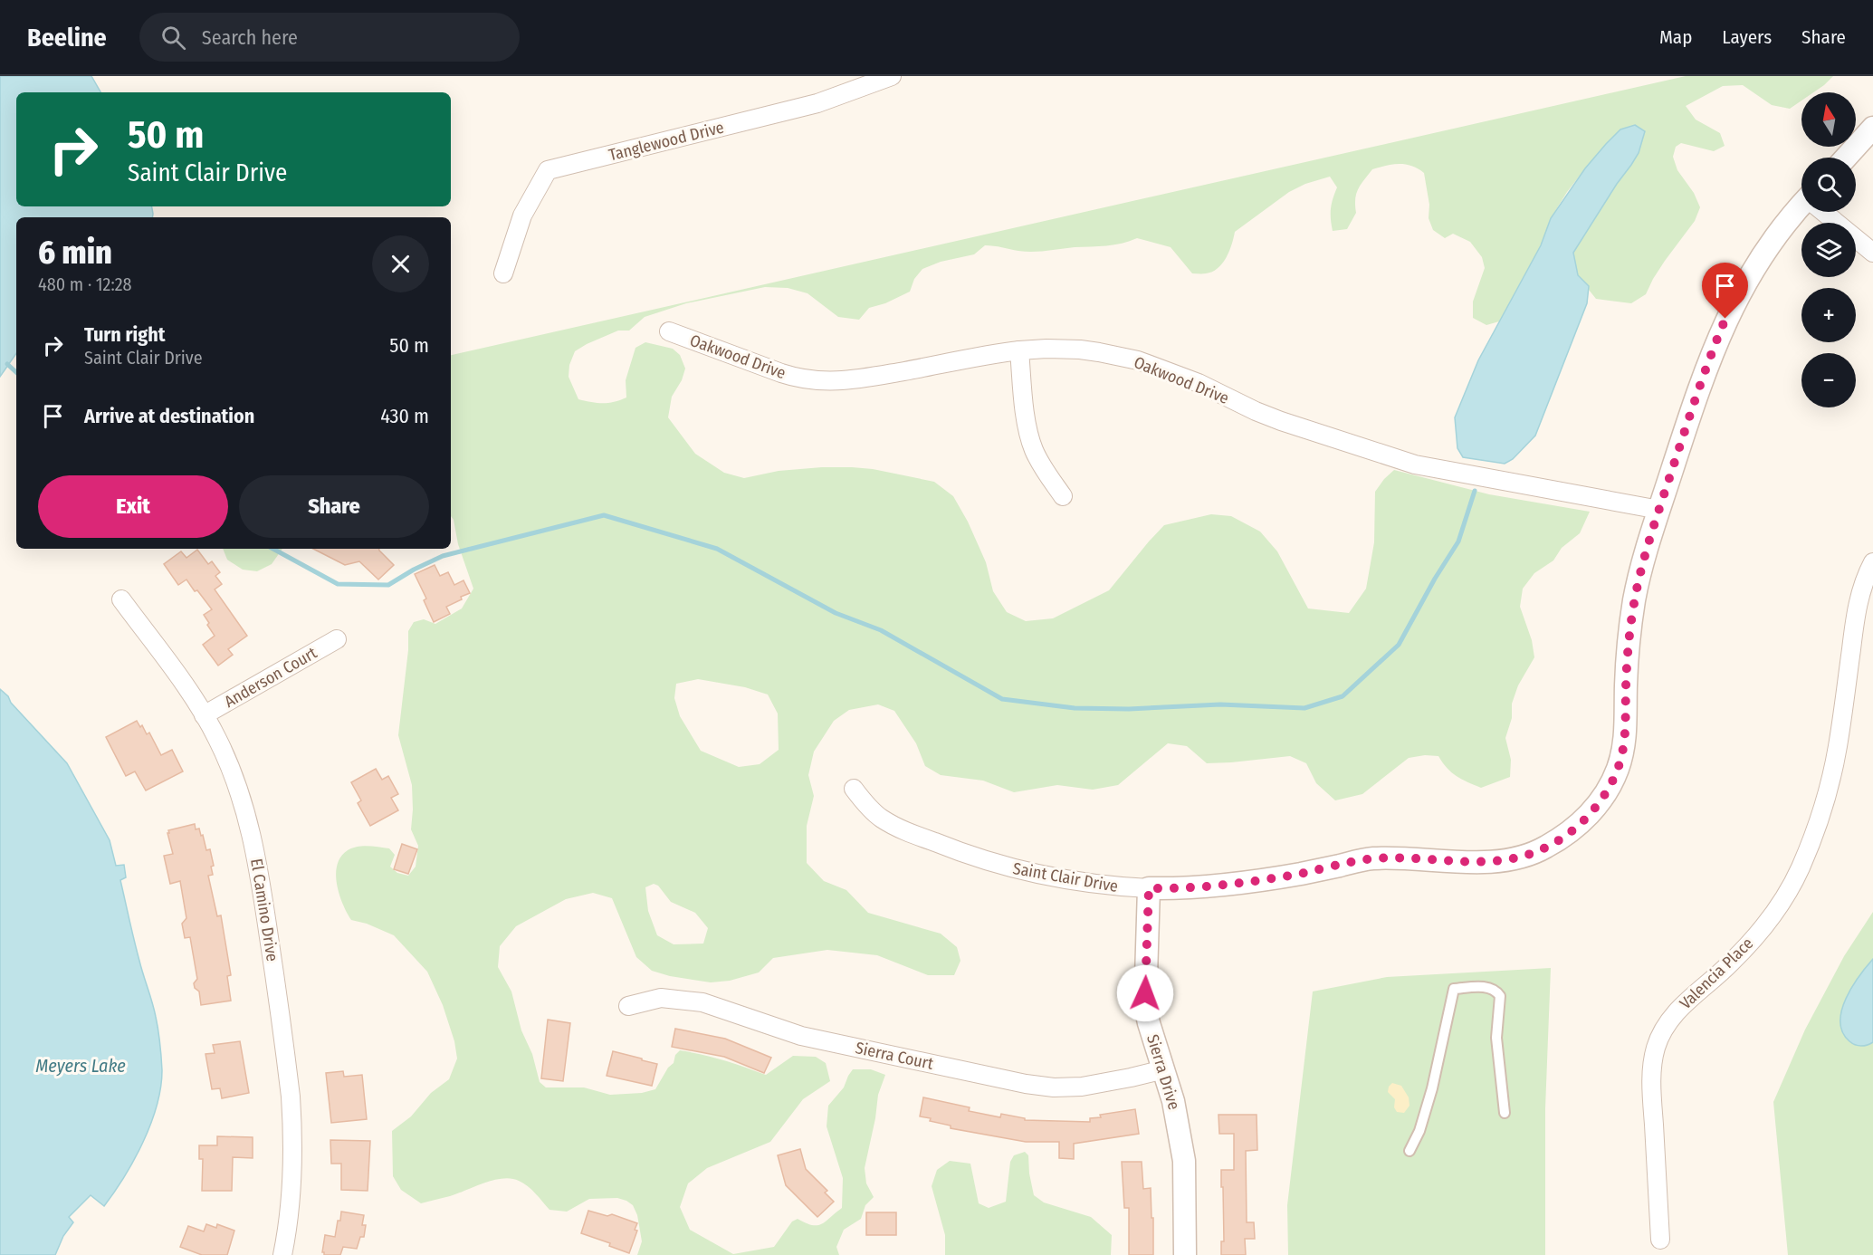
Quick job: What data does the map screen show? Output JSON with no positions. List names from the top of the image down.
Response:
{
  "streets": {
    "street": [
      "Tanglewood Drive",
      "Oakwood Drive",
      "Anderson Court",
      "Saint Clair Drive",
      "El Camino Drive",
      "Valencia Place",
      "Sierra Court",
      "Sierra Drive"
    ]
  },
  "crossings": [
    ["Oakwood Drive", "Saint Clair Drive"],
    ["Anderson Court", "El Camino Drive"],
    ["Saint Clair Drive", "Sierra Drive"],
    ["Sierra Court", "Sierra Drive"]
  ],
  "water": ["Meyers Lake"],
  "north": "top",
  "page": {
    "header": "Beeline",
    "search": "Search here",
    "nav": ["Map", "Layers", "Share"],
    "map_buttons": ["+", "−"],
    "turn": ["50 m", "Saint Clair Drive"],
    "heading": ["6 min", "480 m · 12:28"],
    "list": [
      {
        "name": "Turn right",
        "note": "Saint Clair Drive",
        "value": "50 m"
      },
      {
        "name": "Arrive at destination",
        "value": "430 m"
      }
    ],
    "buttons": ["Exit", "Share"]
  }
}
